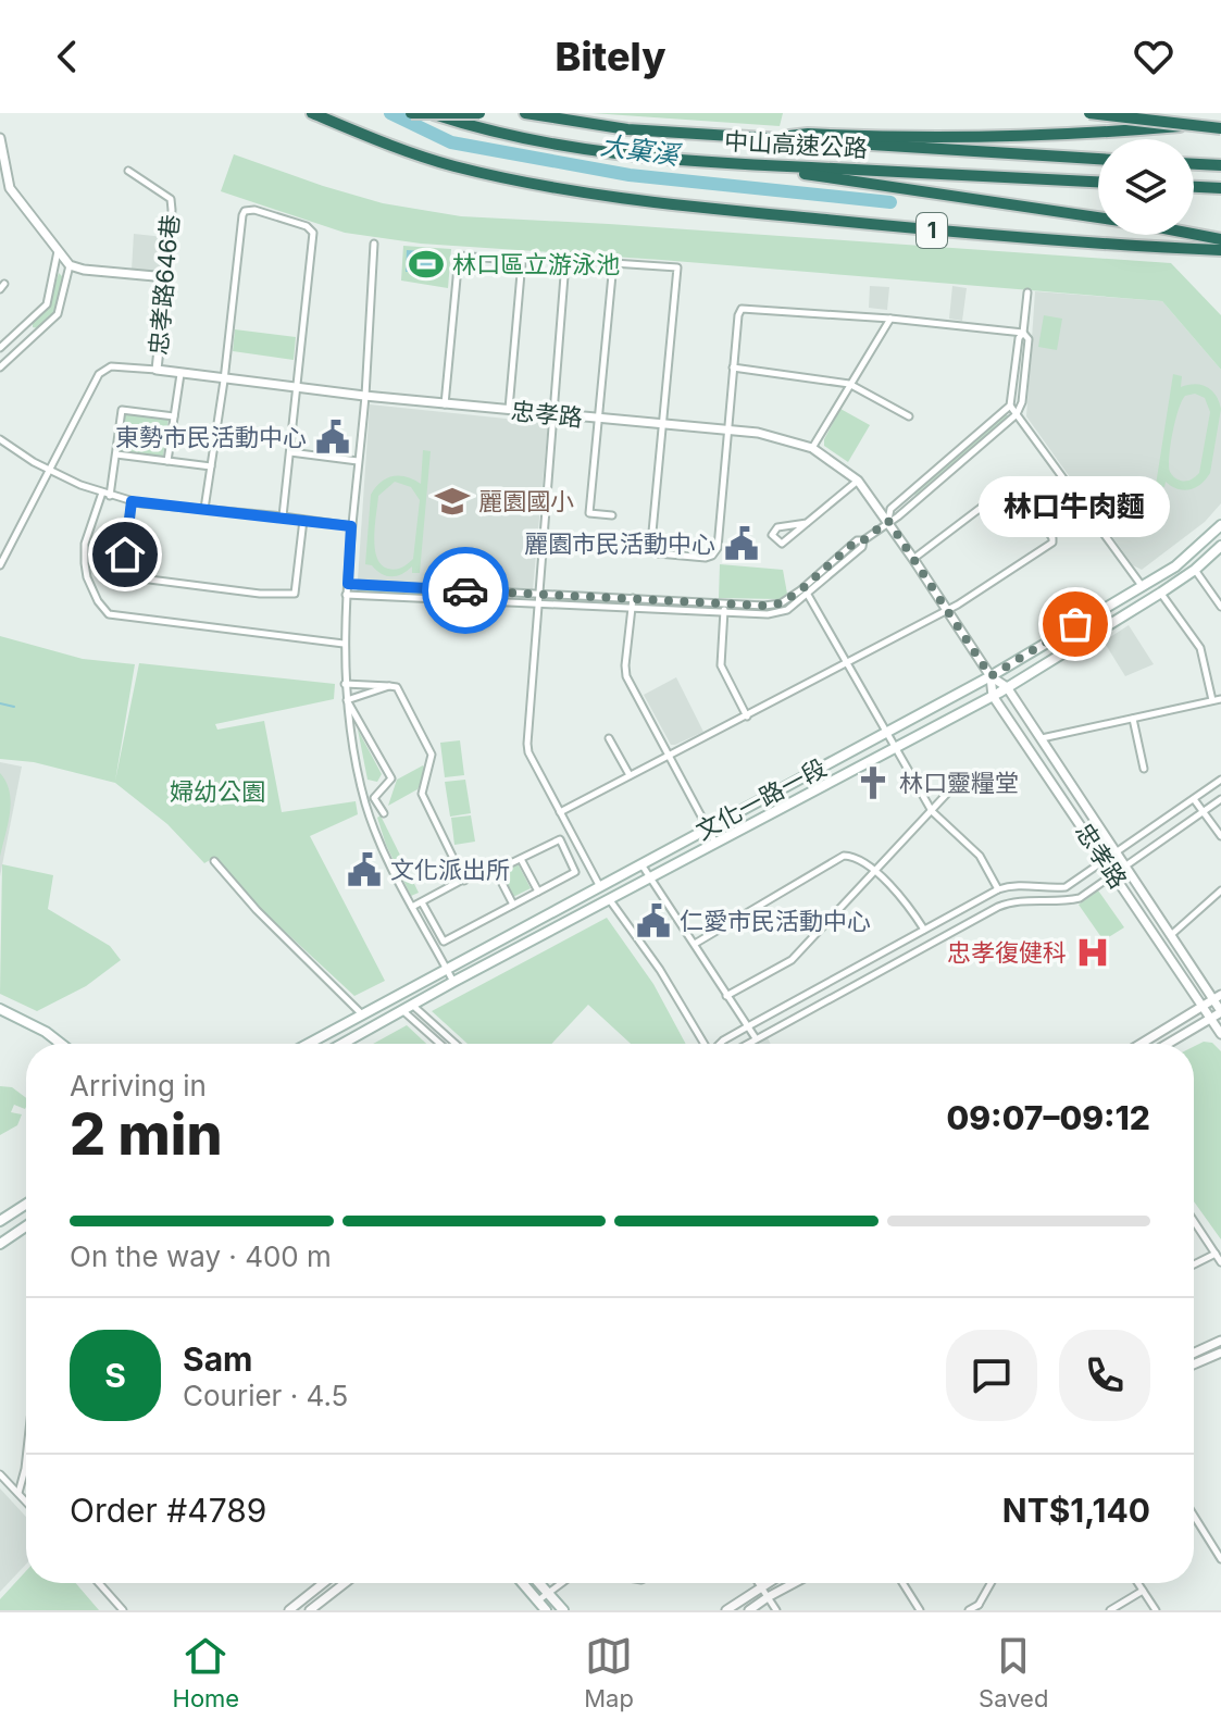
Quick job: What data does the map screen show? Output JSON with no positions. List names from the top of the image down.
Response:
{
  "streets": {
    "highway": ["中山高速公路", "1"],
    "main road": ["文化一路一段"],
    "street": ["忠孝路646巷", "忠孝路"]
  },
  "crossings": [
    ["忠孝路646巷", "忠孝路"],
    ["忠孝路", "文化一路一段"]
  ],
  "water": ["大窠溪"],
  "parks": ["婦幼公園"],
  "places": {
    "sports": ["林口區立游泳池"],
    "public building": [
      "東勢市民活動中心",
      "麗園市民活動中心",
      "文化派出所",
      "仁愛市民活動中心"
    ],
    "school or university": ["麗園國小"],
    "other": ["林口牛肉麵"],
    "church": ["林口靈糧堂"],
    "hospital": ["忠孝復健科"]
  },
  "page": {
    "header": "Bitely",
    "bubble": "林口牛肉麵",
    "heading": ["2 min", "Arriving in", "09:07–09:12"],
    "panel": [
      "Sam",
      "Courier · 4.5",
      "Order #4789",
      "NT$1,140"
    ],
    "bar": "On the way · 400 m",
    "round": "S",
    "tabs": ["Home", "Map", "Saved"]
  }
}
